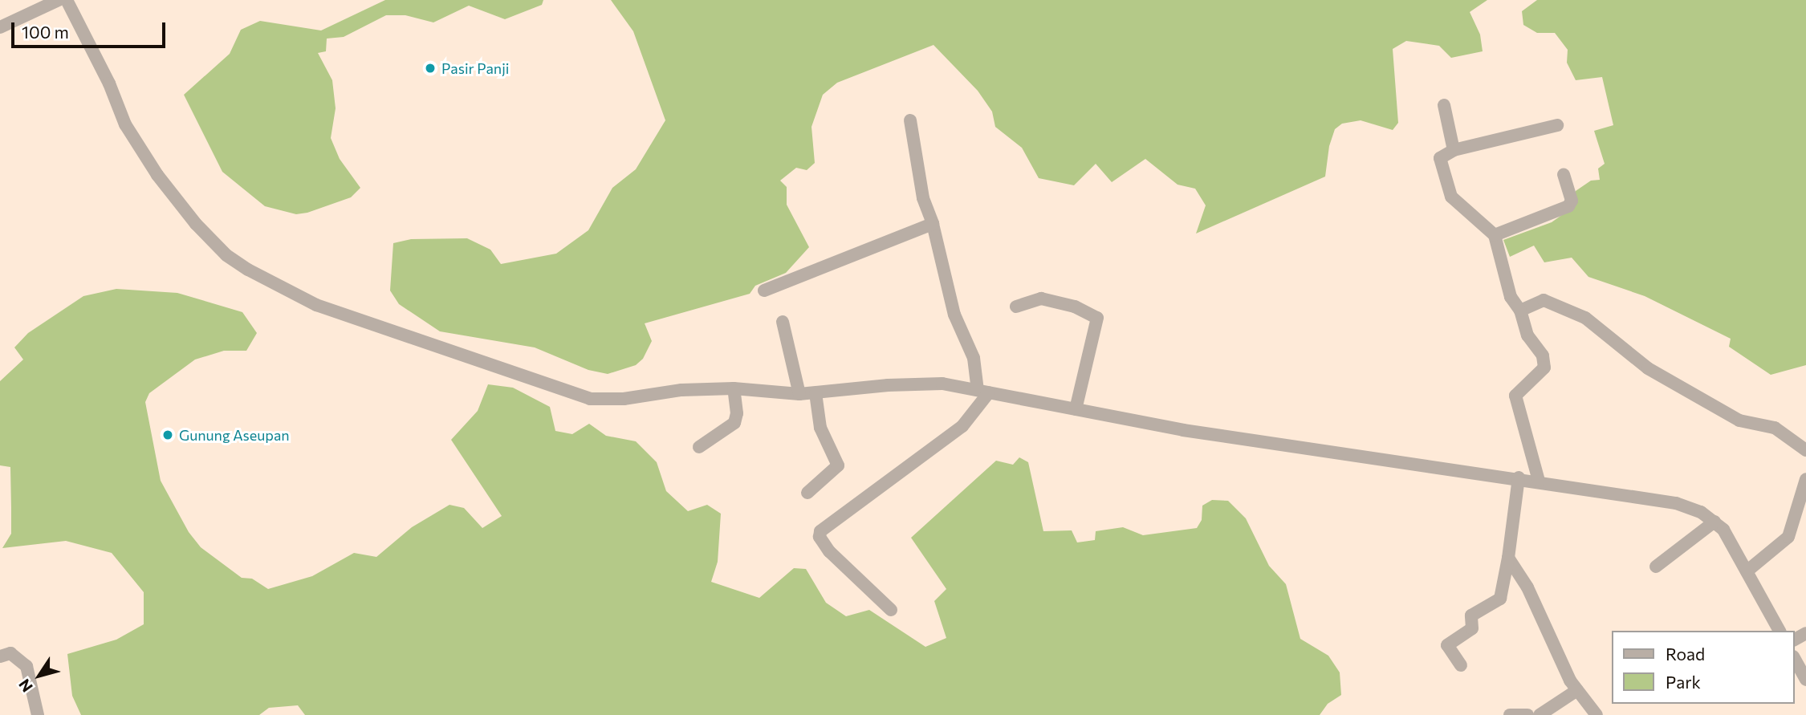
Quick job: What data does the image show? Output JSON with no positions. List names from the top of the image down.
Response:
{
  "places": ["Pasir Panji", "Gunung Aseupan"],
  "legend": ["Road", "Park"],
  "scale_bar": "100 m",
  "north": "bottom left"
}
